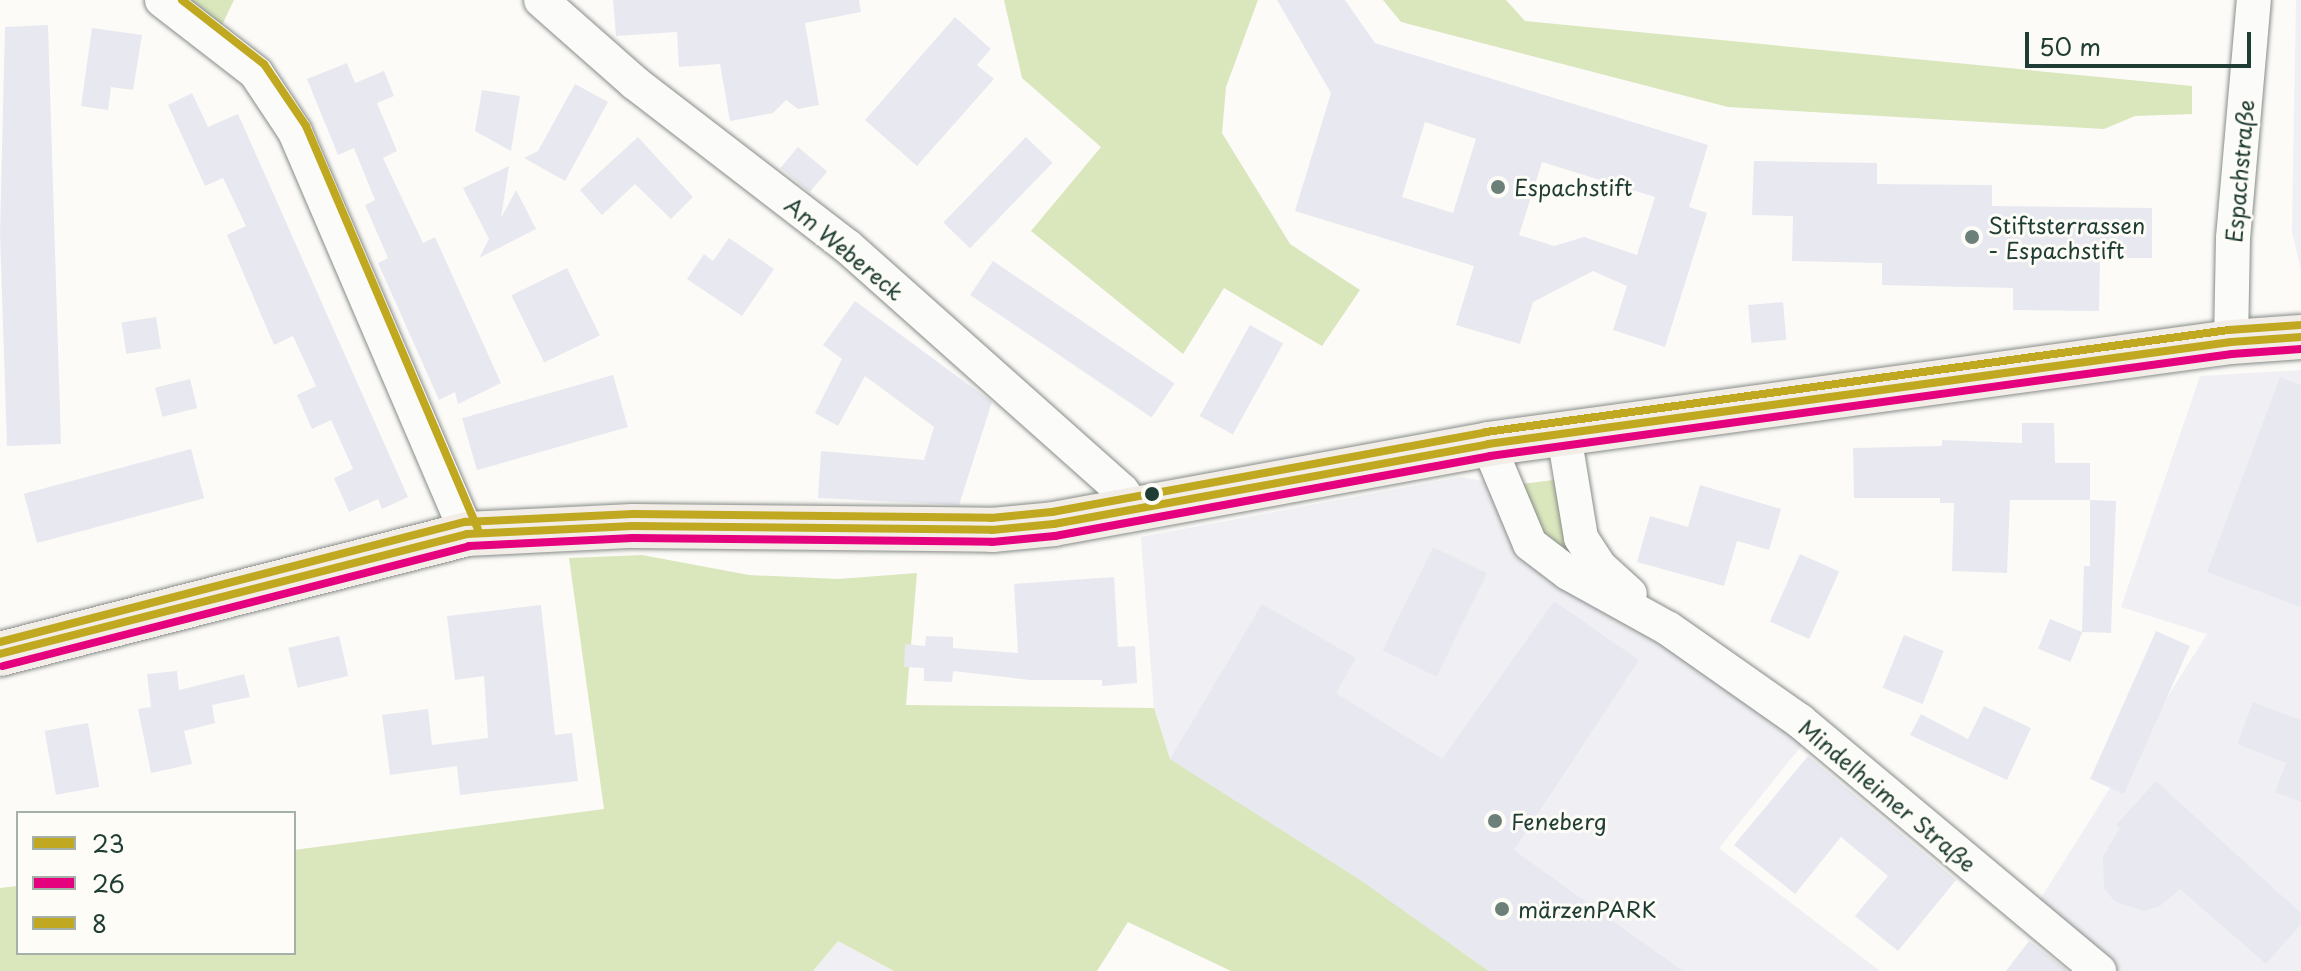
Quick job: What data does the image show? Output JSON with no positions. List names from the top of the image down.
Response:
{
  "streets": {
    "street": ["Espachstraße", "Am Webereck", "Mindelheimer Straße"]
  },
  "places": [
    "Espachstift",
    "Stiftsterrassen - Espachstift",
    "Feneberg",
    "märzenPARK"
  ],
  "lines": ["transit line 8", "transit line 23", "transit line 26"],
  "legend": ["23", "26", "8"],
  "scale_bar": "50 m"
}
